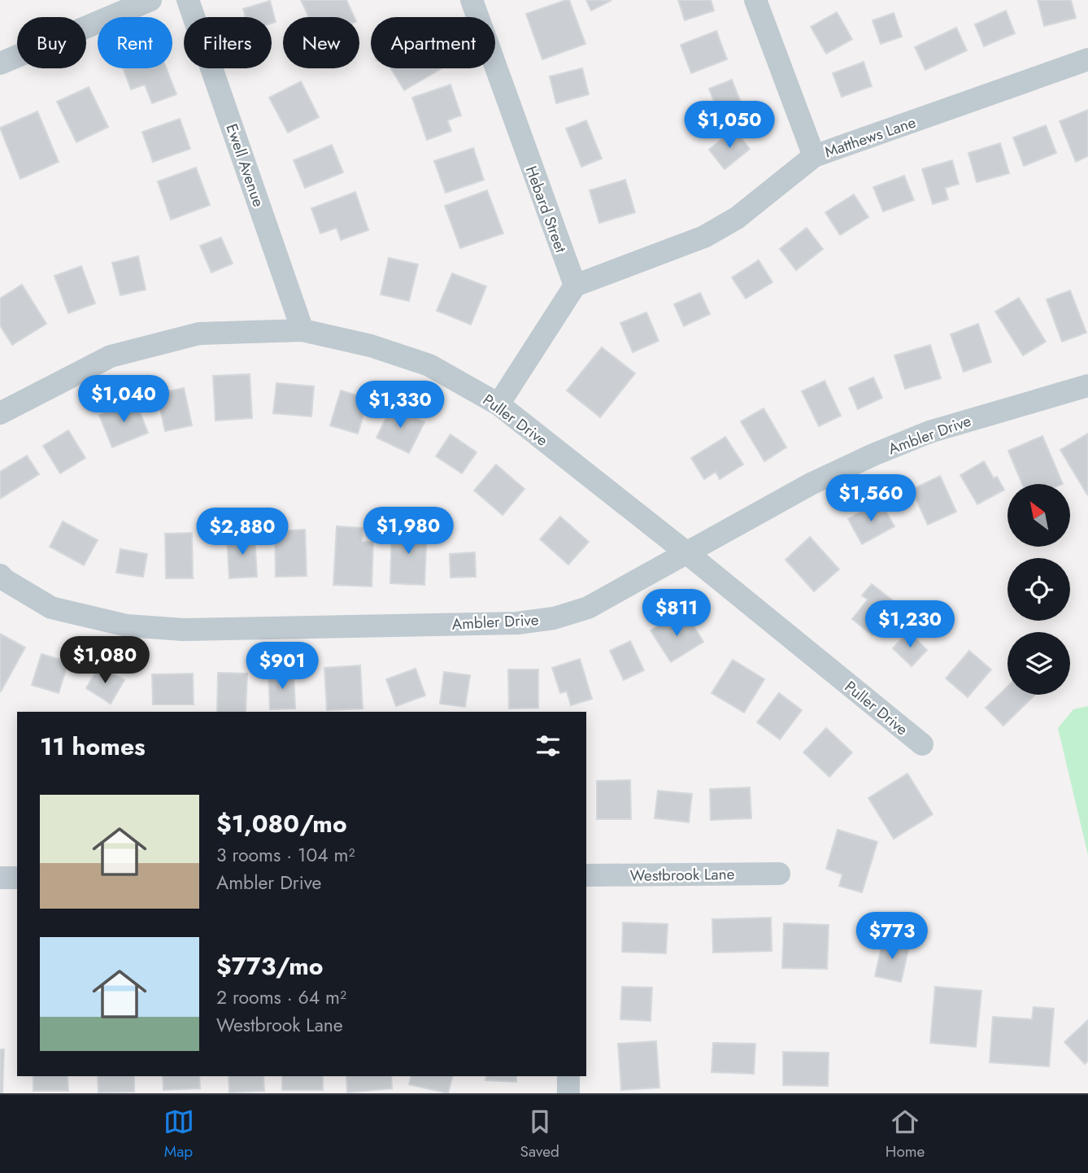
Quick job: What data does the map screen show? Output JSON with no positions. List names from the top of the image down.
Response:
{
  "streets": {
    "street": [
      "Matthews Lane",
      "Ewell Avenue",
      "Hebard Street",
      "Puller Drive",
      "Ambler Drive",
      "Westbrook Lane"
    ]
  },
  "crossings": [
    ["Matthews Lane", "Hebard Street"],
    ["Ewell Avenue", "Puller Drive"],
    ["Puller Drive", "Ambler Drive"]
  ],
  "north": "top left",
  "page": {
    "chip": [
      "Buy",
      "Rent",
      "Filters",
      "New",
      "Apartment"
    ],
    "price": [
      "$1,050",
      "$1,040",
      "$1,330",
      "$1,560",
      "$1,980",
      "$2,880",
      "$811",
      "$1,230",
      "$1,080",
      "$901",
      "$773"
    ],
    "heading": "11 homes",
    "list": [
      {
        "name": "$1,080/mo",
        "note": "3 rooms · 104 m² · Ambler Drive"
      },
      {
        "name": "$773/mo",
        "note": "2 rooms · 64 m² · Westbrook Lane"
      }
    ],
    "tabs": ["Map", "Saved", "Home"]
  }
}
